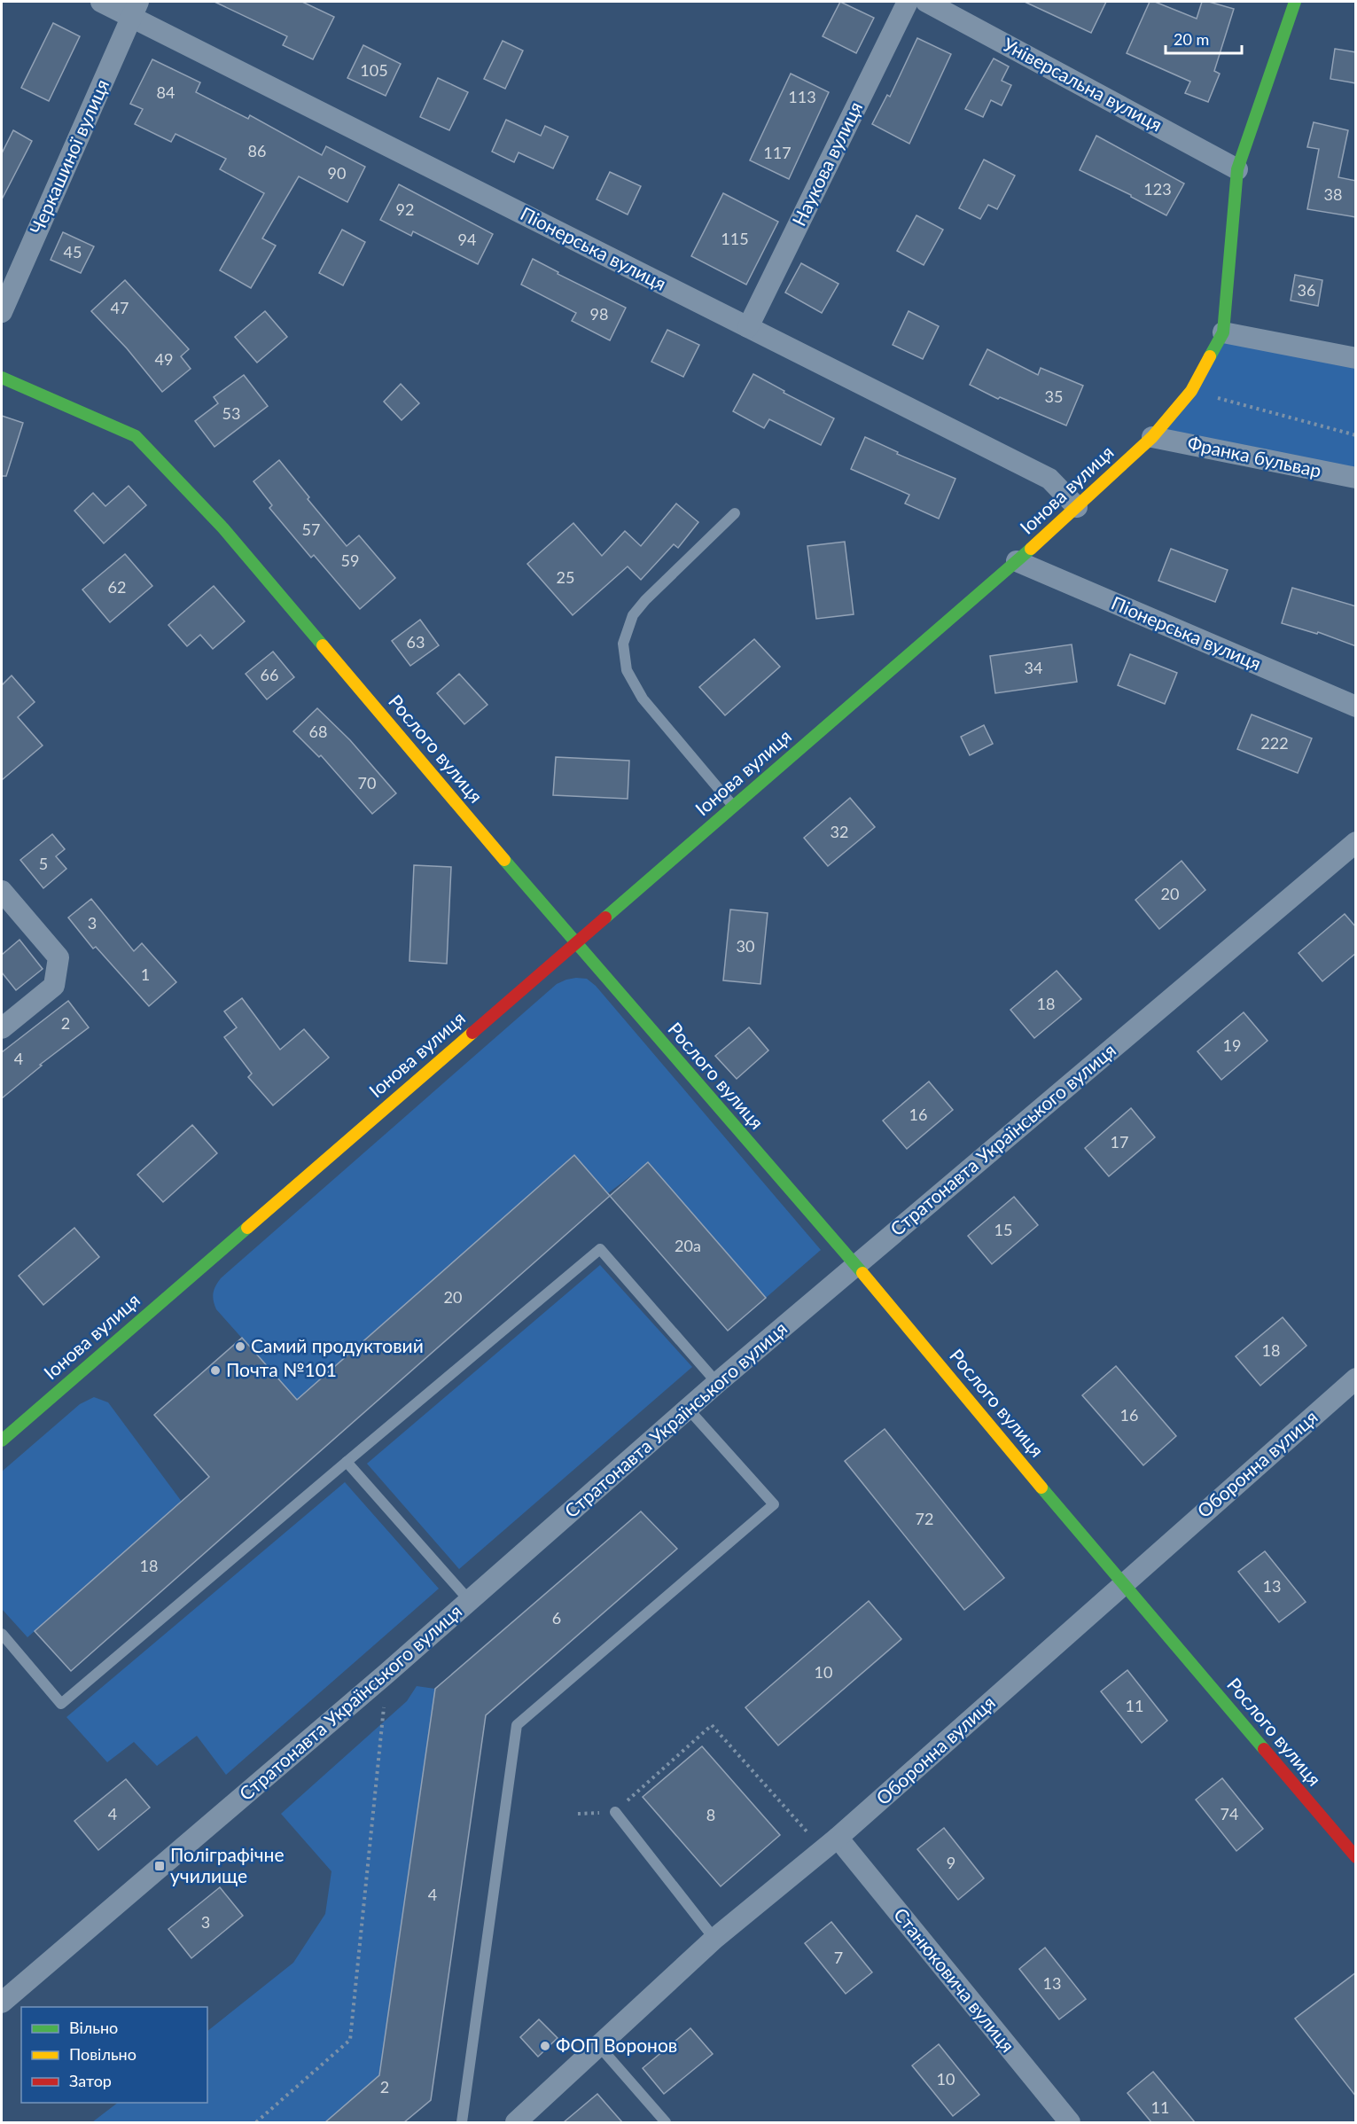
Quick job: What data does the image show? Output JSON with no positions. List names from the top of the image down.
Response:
{
  "streets": {
    "street": [
      "Універсальна вулиця",
      "Черкашиної вулиця",
      "Наукова вулиця",
      "Піонерська вулиця",
      "Франка бульвар",
      "Іонова вулиця",
      "Рослого вулиця",
      "Стратонавта Українського вулиця",
      "Оборонна вулиця",
      "Станюковича вулиця"
    ]
  },
  "crossings": [
    ["Універсальна вулиця", "Іонова вулиця"],
    ["Черкашиної вулиця", "Піонерська вулиця"],
    ["Наукова вулиця", "Піонерська вулиця"],
    ["Піонерська вулиця", "Іонова вулиця"],
    ["Франка бульвар", "Іонова вулиця"],
    ["Іонова вулиця", "Рослого вулиця"],
    ["Рослого вулиця", "Стратонавта Українського вулиця"],
    ["Рослого вулиця", "Оборонна вулиця"],
    ["Оборонна вулиця", "Станюковича вулиця"]
  ],
  "places": {
    "other": ["Самий продуктовий", "Почта №101", "ФОП Воронов"],
    "transit": ["Поліграфічне училище"]
  },
  "house_numbers": [
    "105",
    "84",
    "113",
    "86",
    "117",
    "90",
    "123",
    "38",
    "92",
    "115",
    "94",
    "45",
    "36",
    "47",
    "98",
    "49",
    "35",
    "53",
    "57",
    "59",
    "25",
    "62",
    "63",
    "34",
    "66",
    "68",
    "222",
    "70",
    "32",
    "5",
    "20",
    "3",
    "30",
    "1",
    "18",
    "2",
    "19",
    "4",
    "16",
    "17",
    "15",
    "20а",
    "20",
    "18",
    "16",
    "72",
    "18",
    "13",
    "6",
    "10",
    "11",
    "4",
    "74",
    "8",
    "9",
    "4",
    "3",
    "7",
    "13",
    "10",
    "2",
    "11"
  ],
  "legend": ["Вільно", "Повільно", "Затор"],
  "scale_bar": "20 m"
}
